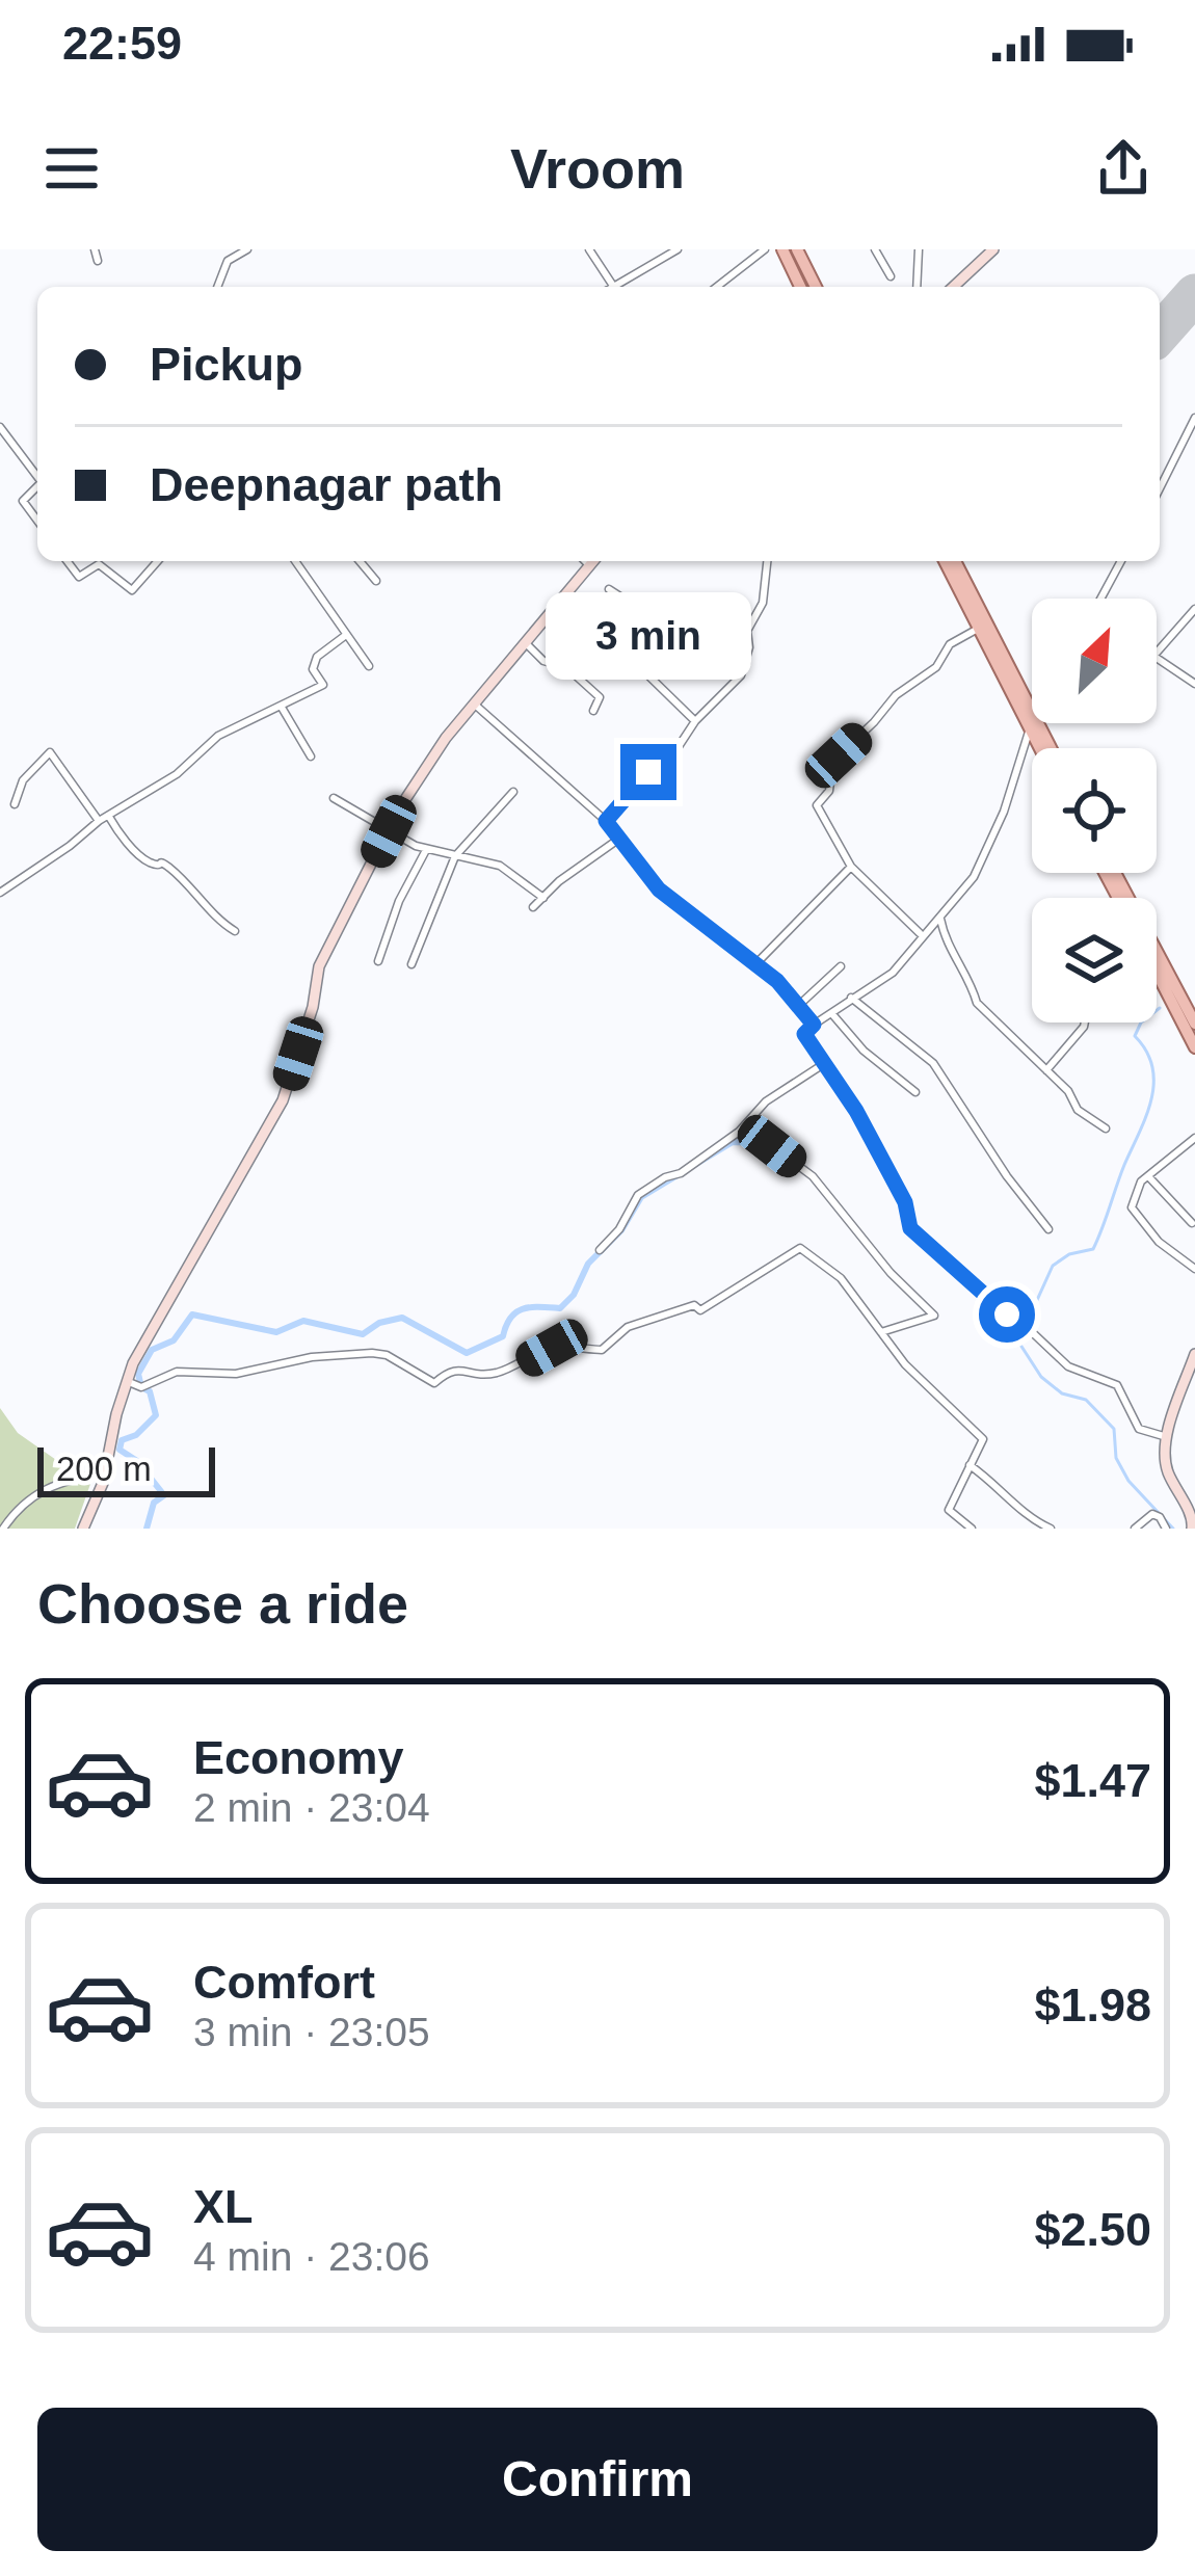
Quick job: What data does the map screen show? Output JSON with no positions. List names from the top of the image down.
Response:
{
  "scale_bar": "200 m",
  "north": "top right",
  "page": {
    "status": "22:59",
    "header": "Vroom",
    "banner": ["Pickup", "Deepnagar path"],
    "bubble": "3 min",
    "scale": "200 m",
    "heading": "Choose a ride",
    "list": [
      {
        "name": "Economy",
        "note": "2 min · 23:04",
        "value": "$1.47"
      },
      {
        "name": "Comfort",
        "note": "3 min · 23:05",
        "value": "$1.98"
      },
      {
        "name": "XL",
        "note": "4 min · 23:06",
        "value": "$2.50"
      }
    ],
    "buttons": "Confirm"
  }
}
